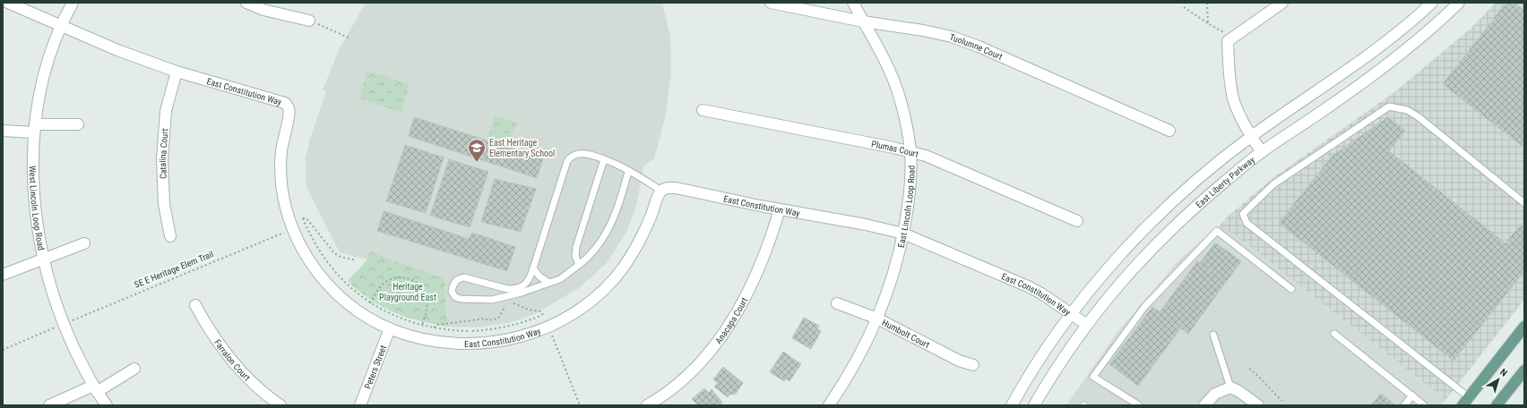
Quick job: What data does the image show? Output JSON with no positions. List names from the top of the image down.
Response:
{
  "streets": {
    "street": [
      "Tuolumne Court",
      "East Constitution Way",
      "Plumas Court",
      "Catalina Court",
      "East Liberty Parkway",
      "East Lincoln Loop Road",
      "West Lincoln Loop Road",
      "Anacapa Court",
      "Humbolt Court",
      "Farralon Court",
      "Peters Street"
    ],
    "path": ["SE E Heritage Elem Trail"]
  },
  "crossings": [
    ["Tuolumne Court", "East Lincoln Loop Road"],
    ["East Constitution Way", "Catalina Court"],
    ["East Constitution Way", "East Liberty Parkway"],
    ["East Constitution Way", "East Lincoln Loop Road"],
    ["East Constitution Way", "West Lincoln Loop Road"],
    ["East Constitution Way", "Anacapa Court"],
    ["East Constitution Way", "Peters Street"],
    ["Plumas Court", "East Lincoln Loop Road"],
    ["East Lincoln Loop Road", "Humbolt Court"]
  ],
  "parks": ["Heritage Playground East"],
  "places": {
    "school or university": ["East Heritage Elementary School"]
  },
  "north": "top right"
}
